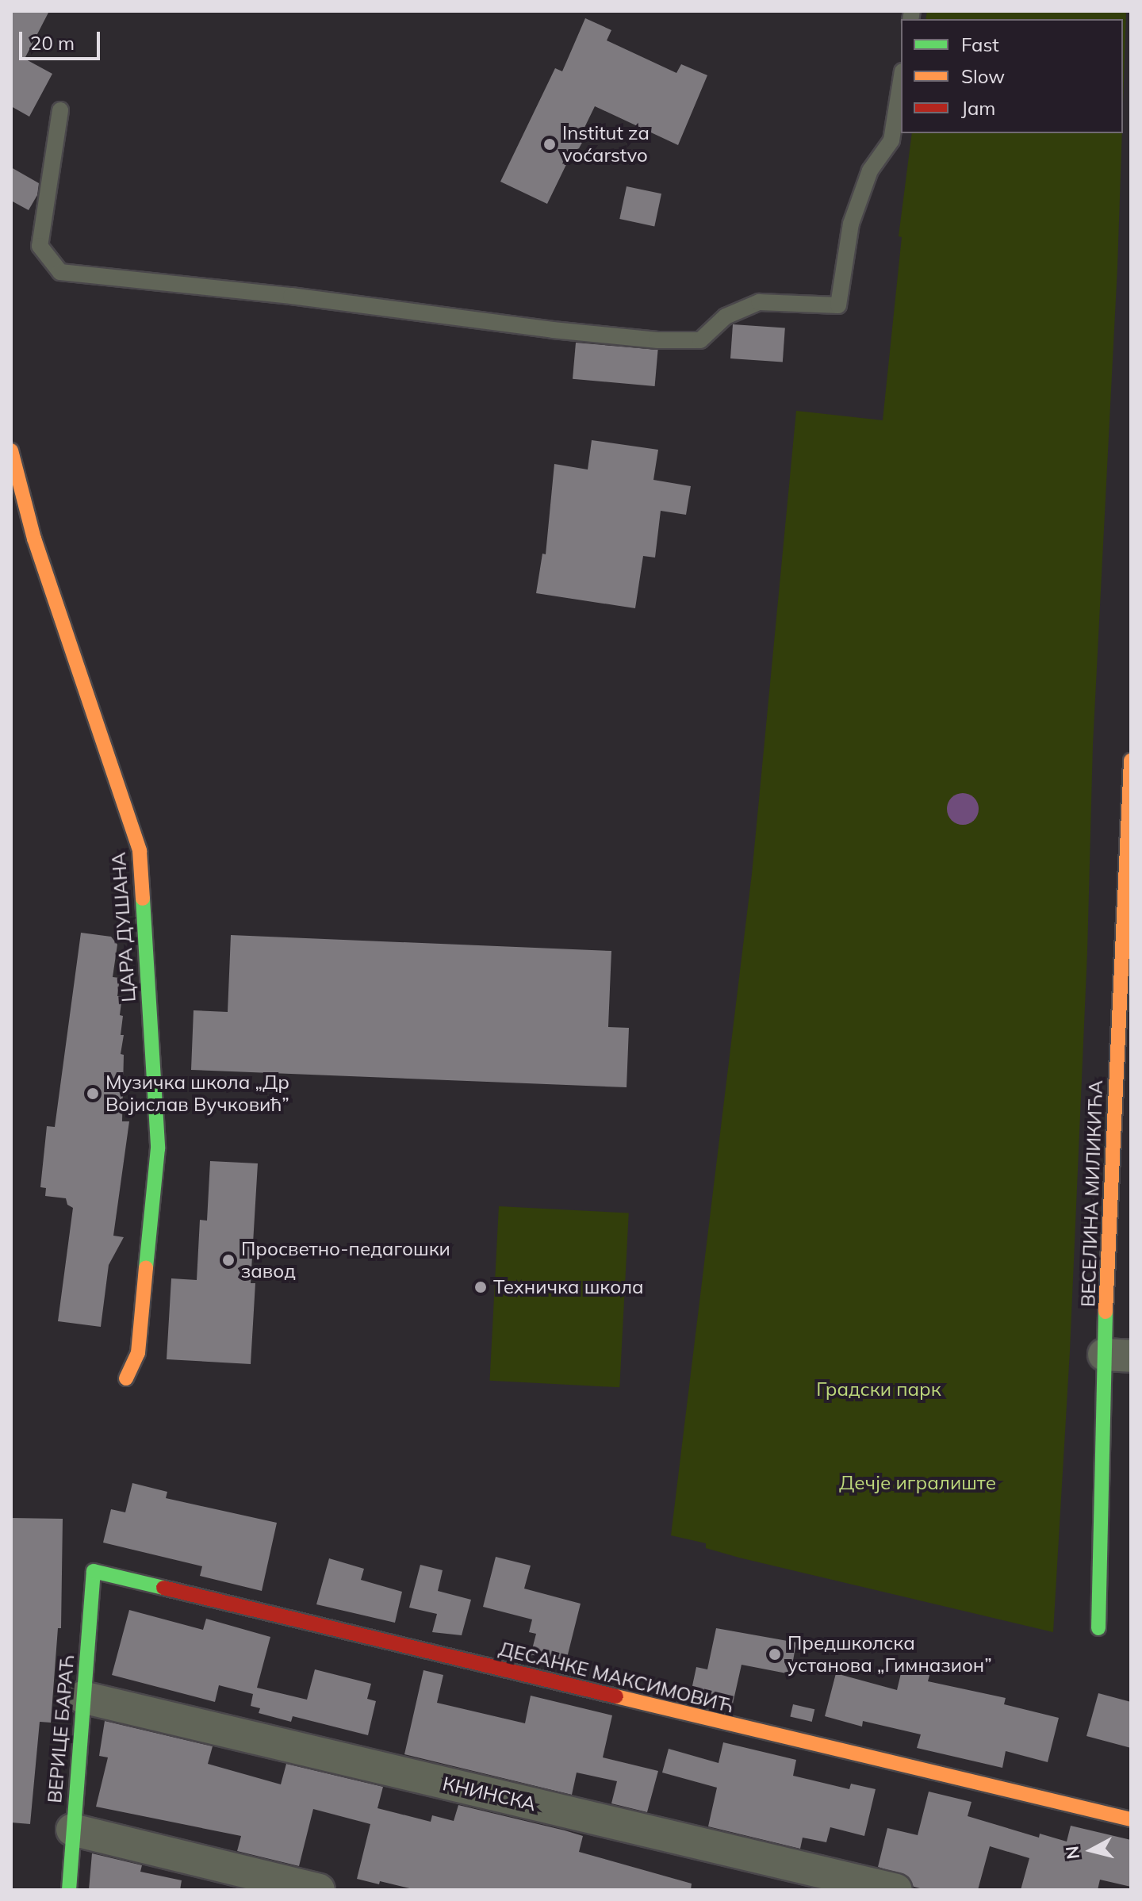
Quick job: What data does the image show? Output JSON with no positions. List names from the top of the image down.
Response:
{
  "streets": {
    "street": [
      "ЦАРА ДУШАНА",
      "ВЕСЕЛИНА МИЛИКИЋА",
      "ДЕСАНКЕ МАКСИМОВИЋ",
      "ВЕРИЦЕ БАРАЋ",
      "КНИНСКА"
    ]
  },
  "crossings": [
    ["ДЕСАНКЕ МАКСИМОВИЋ", "ВЕРИЦЕ БАРАЋ"],
    ["ВЕРИЦЕ БАРАЋ", "КНИНСКА"]
  ],
  "parks": ["Градски парк", "Дечје игралиште"],
  "places": [
    "Institut za voćarstvo",
    "Музичка школа „Др Војислав Вучковић”",
    "Просветно-педагошки завод",
    "Техничка школа",
    "Предшколска установа „Гимназион”"
  ],
  "legend": ["Fast", "Slow", "Jam"],
  "scale_bar": "20 m",
  "north": "left"
}
